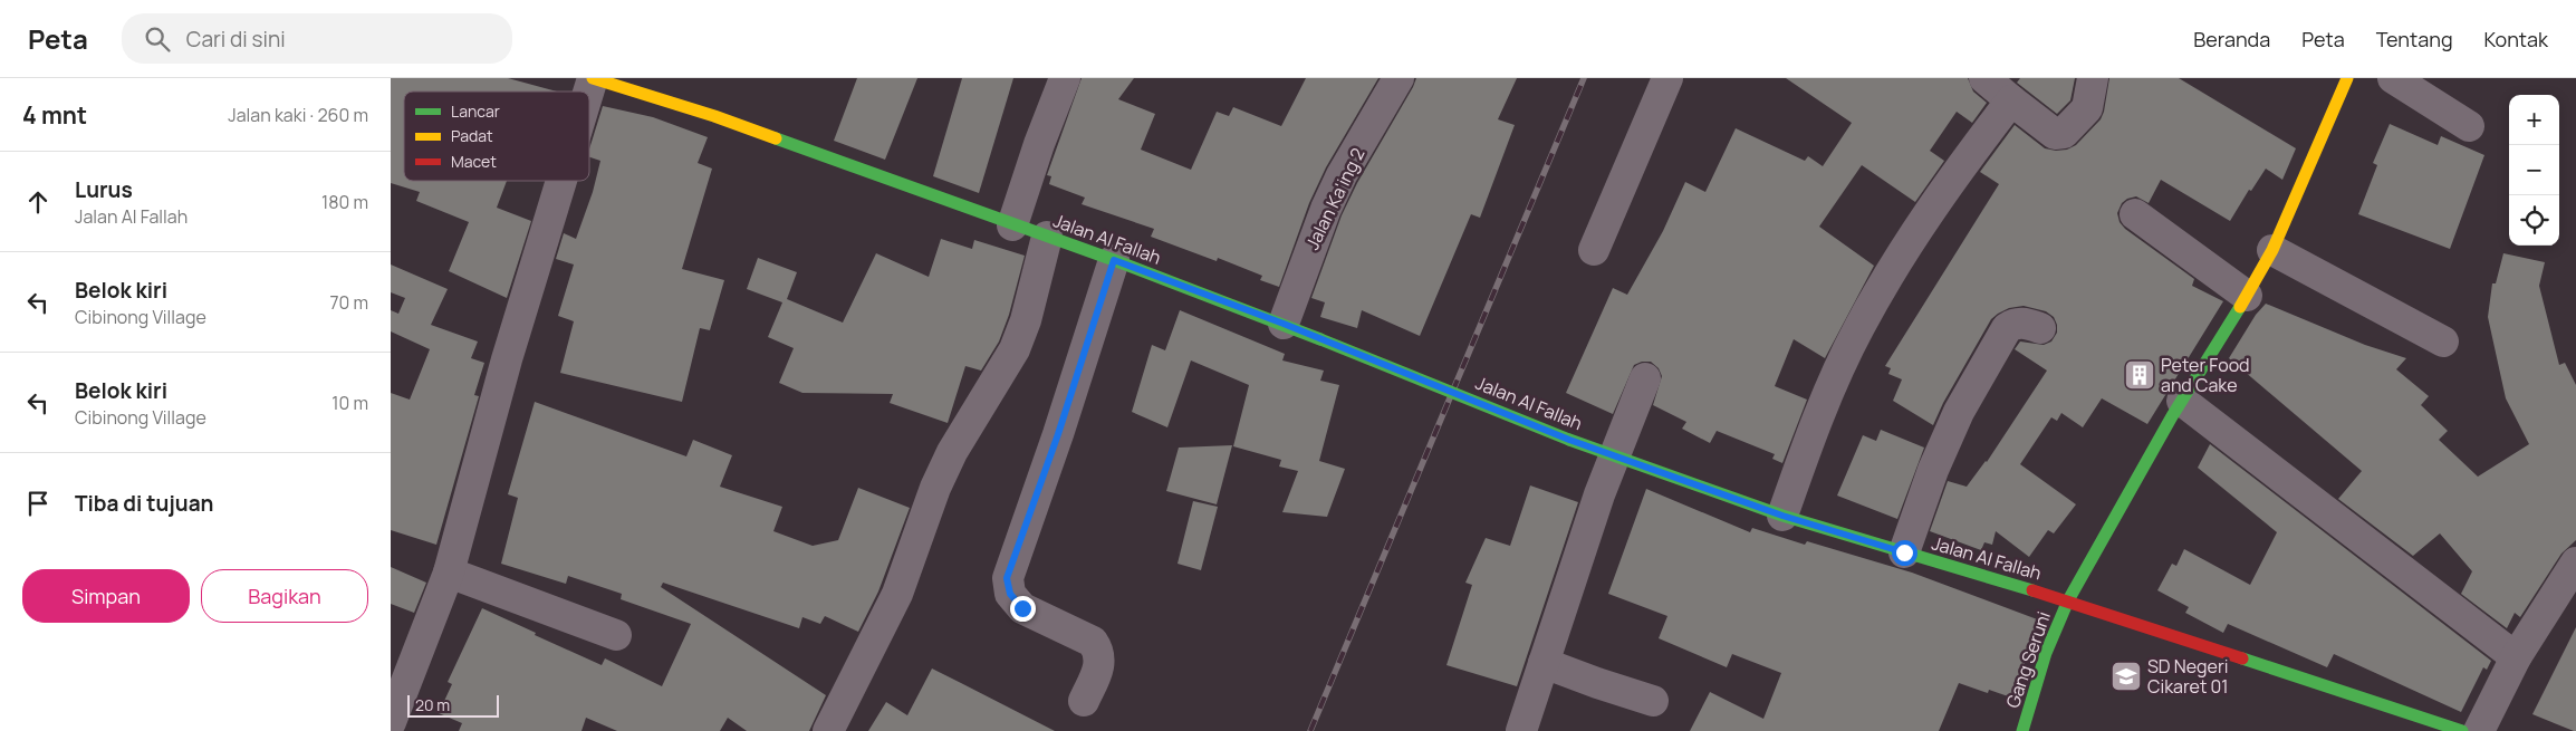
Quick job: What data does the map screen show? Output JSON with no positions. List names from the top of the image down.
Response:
{
  "streets": {
    "street": ["Jalan Ka'ing 2", "Jalan Al Fallah", "Gang Seruni"]
  },
  "crossings": [
    ["Jalan Ka'ing 2", "Jalan Al Fallah"],
    ["Jalan Al Fallah", "Gang Seruni"]
  ],
  "places": {
    "building": ["Peter Food and Cake"],
    "school or university": ["SD Negeri Cikaret 01"]
  },
  "legend": ["Lancar", "Padat", "Macet"],
  "scale_bar": "20 m",
  "page": {
    "header": "Peta",
    "search": "Cari di sini",
    "nav": [
      "Beranda",
      "Peta",
      "Tentang",
      "Kontak"
    ],
    "heading": ["4 mnt", "Jalan kaki · 260 m"],
    "map_buttons": ["+", "−"],
    "list": [
      ["Lurus", "Jalan Al Fallah", "180 m"],
      ["Belok kiri", "Cibinong Village", "70 m"],
      ["Belok kiri", "Cibinong Village", "10 m"],
      "Tiba di tujuan"
    ],
    "buttons": ["Simpan", "Bagikan"],
    "scale": "20 m"
  }
}
